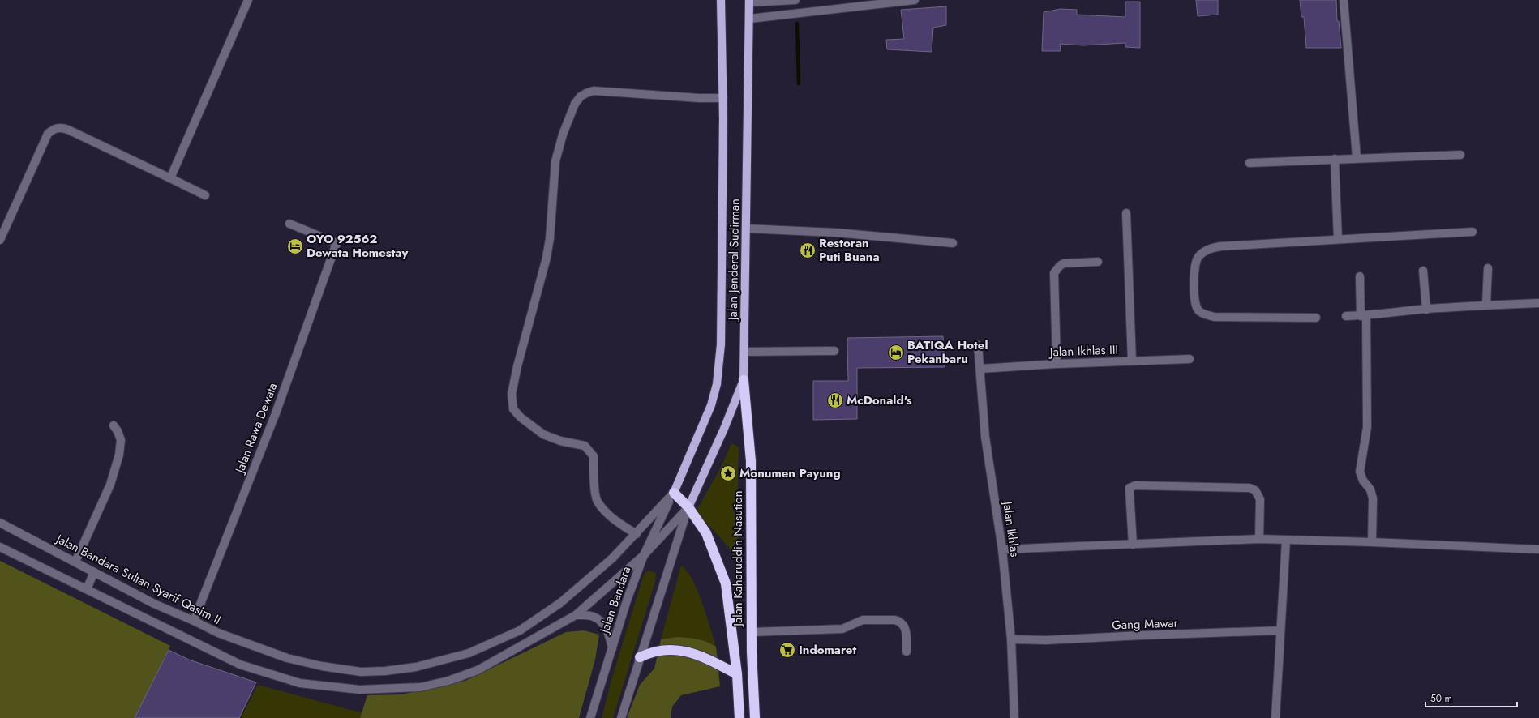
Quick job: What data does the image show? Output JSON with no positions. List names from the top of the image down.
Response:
{
  "streets": {
    "highway": ["Jalan Kaharuddin Nasution"],
    "main road": ["Jalan Jenderal Sudirman"],
    "street": [
      "Jalan Ikhlas III",
      "Jalan Rawa Dewata",
      "Jalan Ikhlas",
      "Jalan Bandara Sultan Syarif Qasim II",
      "Jalan Bandara",
      "Gang Mawar"
    ]
  },
  "crossings": [
    ["Jalan Jenderal Sudirman", "Jalan Kaharuddin Nasution"],
    ["Jalan Jenderal Sudirman", "Jalan Bandara Sultan Syarif Qasim II"],
    ["Jalan Jenderal Sudirman", "Jalan Bandara"],
    ["Jalan Ikhlas III", "Jalan Ikhlas"],
    ["Jalan Rawa Dewata", "Jalan Bandara Sultan Syarif Qasim II"],
    ["Jalan Ikhlas", "Gang Mawar"],
    ["Jalan Kaharuddin Nasution", "Jalan Bandara Sultan Syarif Qasim II"],
    ["Jalan Kaharuddin Nasution", "Jalan Bandara"],
    ["Jalan Bandara Sultan Syarif Qasim II", "Jalan Bandara"]
  ],
  "places": {
    "hotel": ["OYO 92562 Dewata Homestay", "BATIQA Hotel Pekanbaru"],
    "restaurant": ["Restoran Puti Buana", "McDonald's"],
    "place": ["Monumen Payung"],
    "supermarket": ["Indomaret"]
  },
  "scale_bar": "50 m"
}
